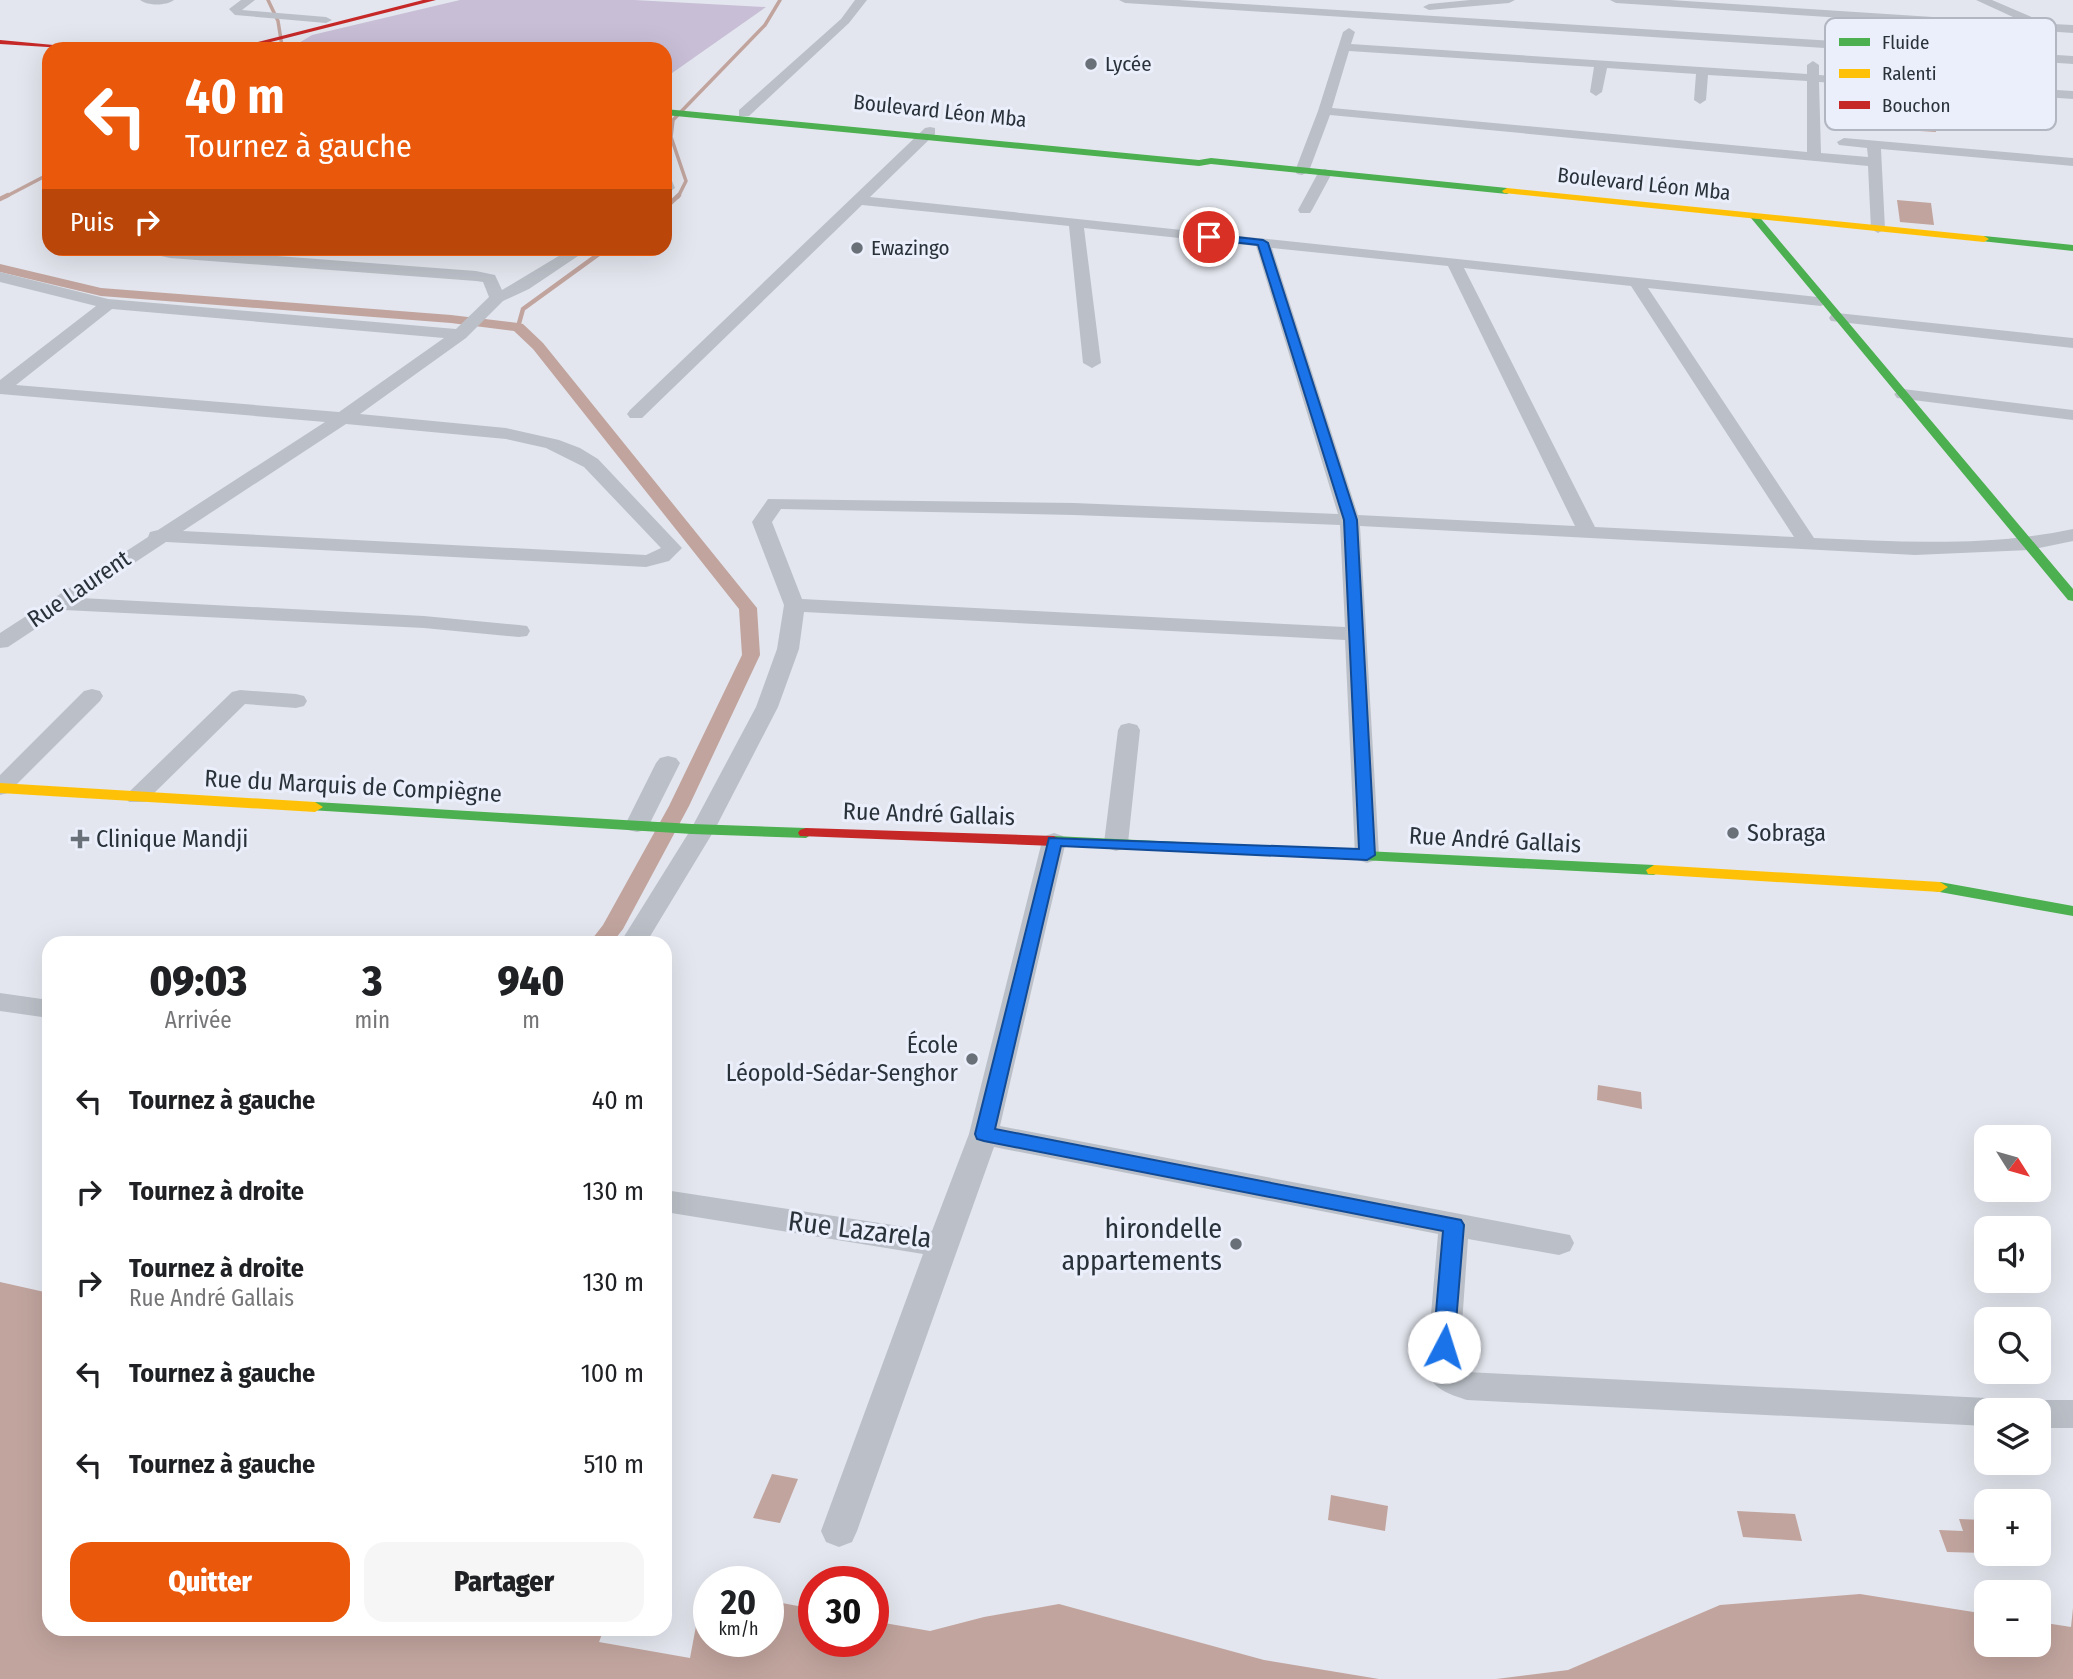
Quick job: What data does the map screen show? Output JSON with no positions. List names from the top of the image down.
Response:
{
  "streets": {
    "street": [
      "Boulevard Léon Mba",
      "Rue Laurent",
      "Rue du Marquis de Compiègne",
      "Rue André Gallais",
      "Rue Lazarela"
    ]
  },
  "crossings": [
    ["Rue du Marquis de Compiègne", "Rue André Gallais"],
    ["Rue André Gallais", "Rue Lazarela"]
  ],
  "places": {
    "other": [
      "Lycée",
      "Ewazingo",
      "Sobraga",
      "École Léopold-Sédar-Senghor",
      "hirondelle appartements"
    ],
    "health": ["Clinique Mandji"]
  },
  "legend": ["Fluide", "Ralenti", "Bouchon"],
  "north": "bottom right",
  "page": {
    "turn": ["40 m", "Tournez à gauche"],
    "then": "Puis",
    "eta": [
      "09:03",
      "Arrivée",
      "3",
      "min",
      "940",
      "m"
    ],
    "list": [
      {
        "name": "Tournez à gauche",
        "value": "40 m"
      },
      {
        "name": "Tournez à droite",
        "value": "130 m"
      },
      {
        "name": "Tournez à droite",
        "note": "Rue André Gallais",
        "value": "130 m"
      },
      {
        "name": "Tournez à gauche",
        "value": "100 m"
      },
      {
        "name": "Tournez à gauche",
        "value": "510 m"
      }
    ],
    "map_buttons": ["+", "−"],
    "buttons": ["Quitter", "Partager"],
    "speed": "20 km/h",
    "limit": "30"
  }
}
